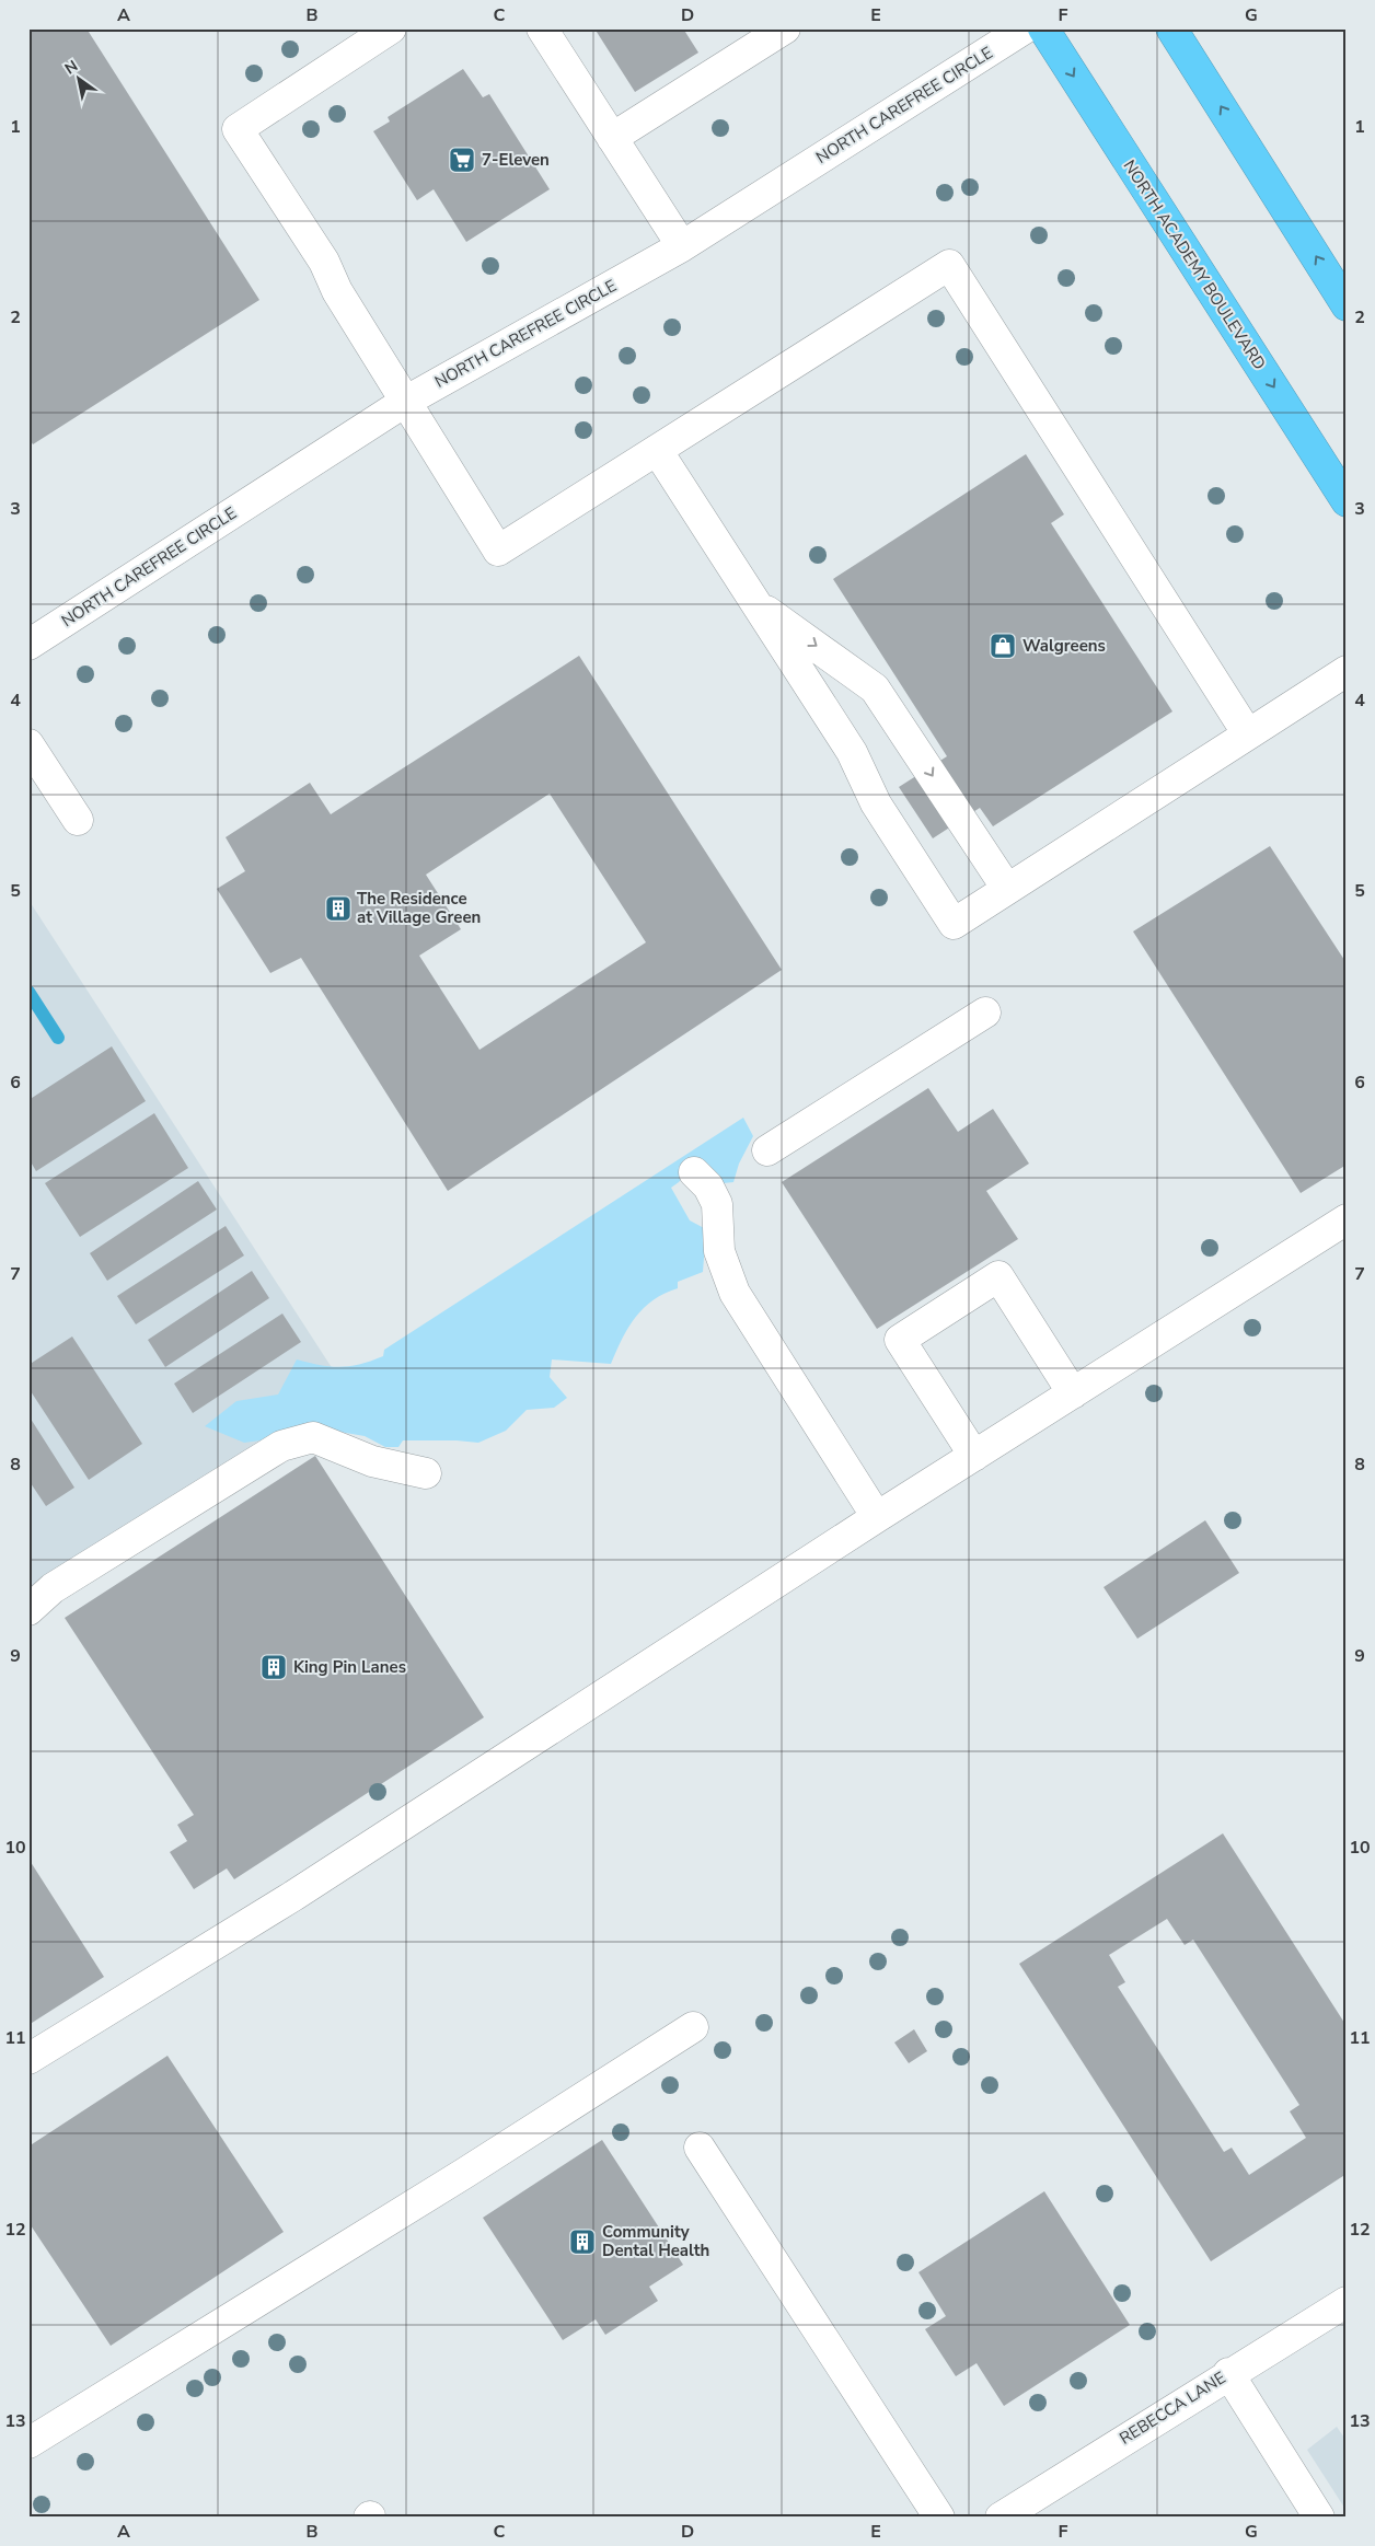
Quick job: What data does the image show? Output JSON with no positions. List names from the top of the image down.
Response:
{
  "streets": {
    "highway": ["NORTH ACADEMY BOULEVARD"],
    "street": ["NORTH CAREFREE CIRCLE", "REBECCA LANE"]
  },
  "places": {
    "supermarket": ["7-Eleven"],
    "shop": ["Walgreens"],
    "building": ["The Residence at Village Green", "King Pin Lanes", "Community Dental Health"]
  },
  "north": "top left",
  "grid": {
    "columns": [
      "A",
      "B",
      "C",
      "D",
      "E",
      "F",
      "G"
    ],
    "rows": [
      "1",
      "2",
      "3",
      "4",
      "5",
      "6",
      "7",
      "8",
      "9",
      "10",
      "11",
      "12",
      "13"
    ]
  }
}
